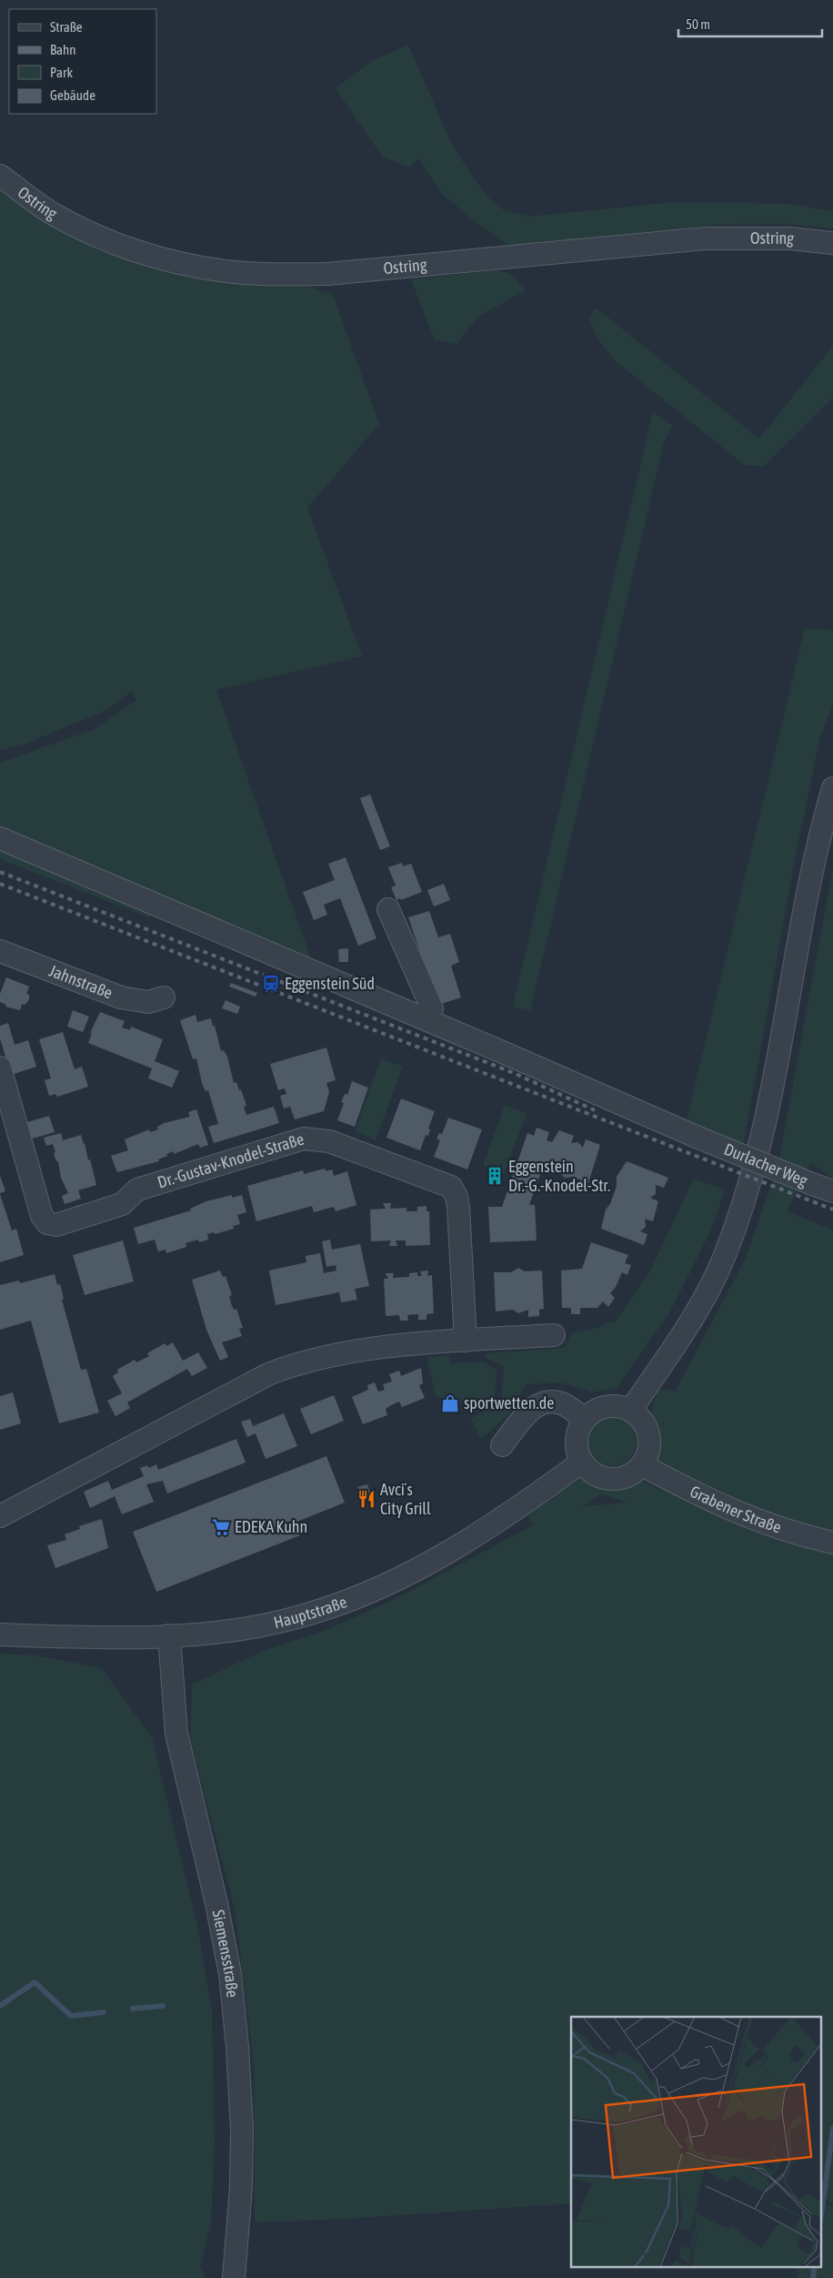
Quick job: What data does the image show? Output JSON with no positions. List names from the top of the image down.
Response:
{
  "streets": {
    "street": [
      "Ostring",
      "Jahnstraße",
      "Dr.-Gustav-Knodel-Straße",
      "Durlacher Weg",
      "Grabener Straße",
      "Hauptstraße",
      "Siemensstraße"
    ]
  },
  "crossings": [
    ["Grabener Straße", "Hauptstraße"],
    ["Hauptstraße", "Siemensstraße"]
  ],
  "places": {
    "station": ["Eggenstein Süd"],
    "building": ["Eggenstein Dr.-G.-Knodel-Str."],
    "shop": ["sportwetten.de"],
    "restaurant": ["Avci´s City Grill"],
    "supermarket": ["EDEKA Kuhn"]
  },
  "legend": [
    "Straße",
    "Bahn",
    "Park",
    "Gebäude"
  ],
  "scale_bar": "50 m"
}
